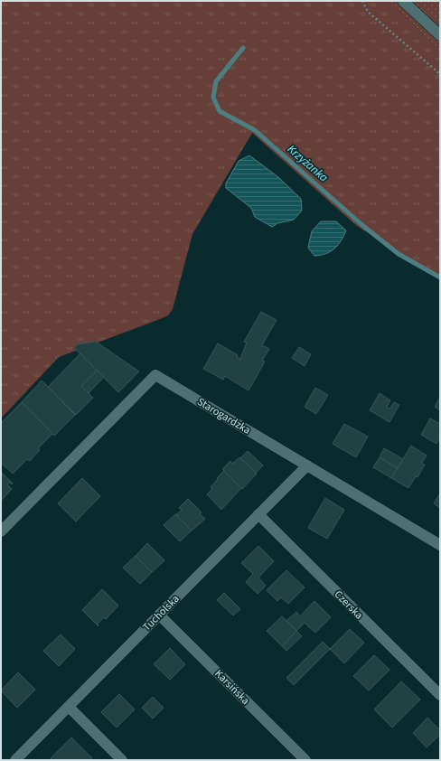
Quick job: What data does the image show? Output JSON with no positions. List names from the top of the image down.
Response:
{
  "streets": {
    "street": [
      "Starogardzka",
      "Czerska",
      "Tucholska",
      "Karsińska"
    ]
  },
  "crossings": [
    ["Starogardzka", "Tucholska"],
    ["Czerska", "Tucholska"],
    ["Tucholska", "Karsińska"]
  ],
  "water": ["Krzyżanka"]
}
